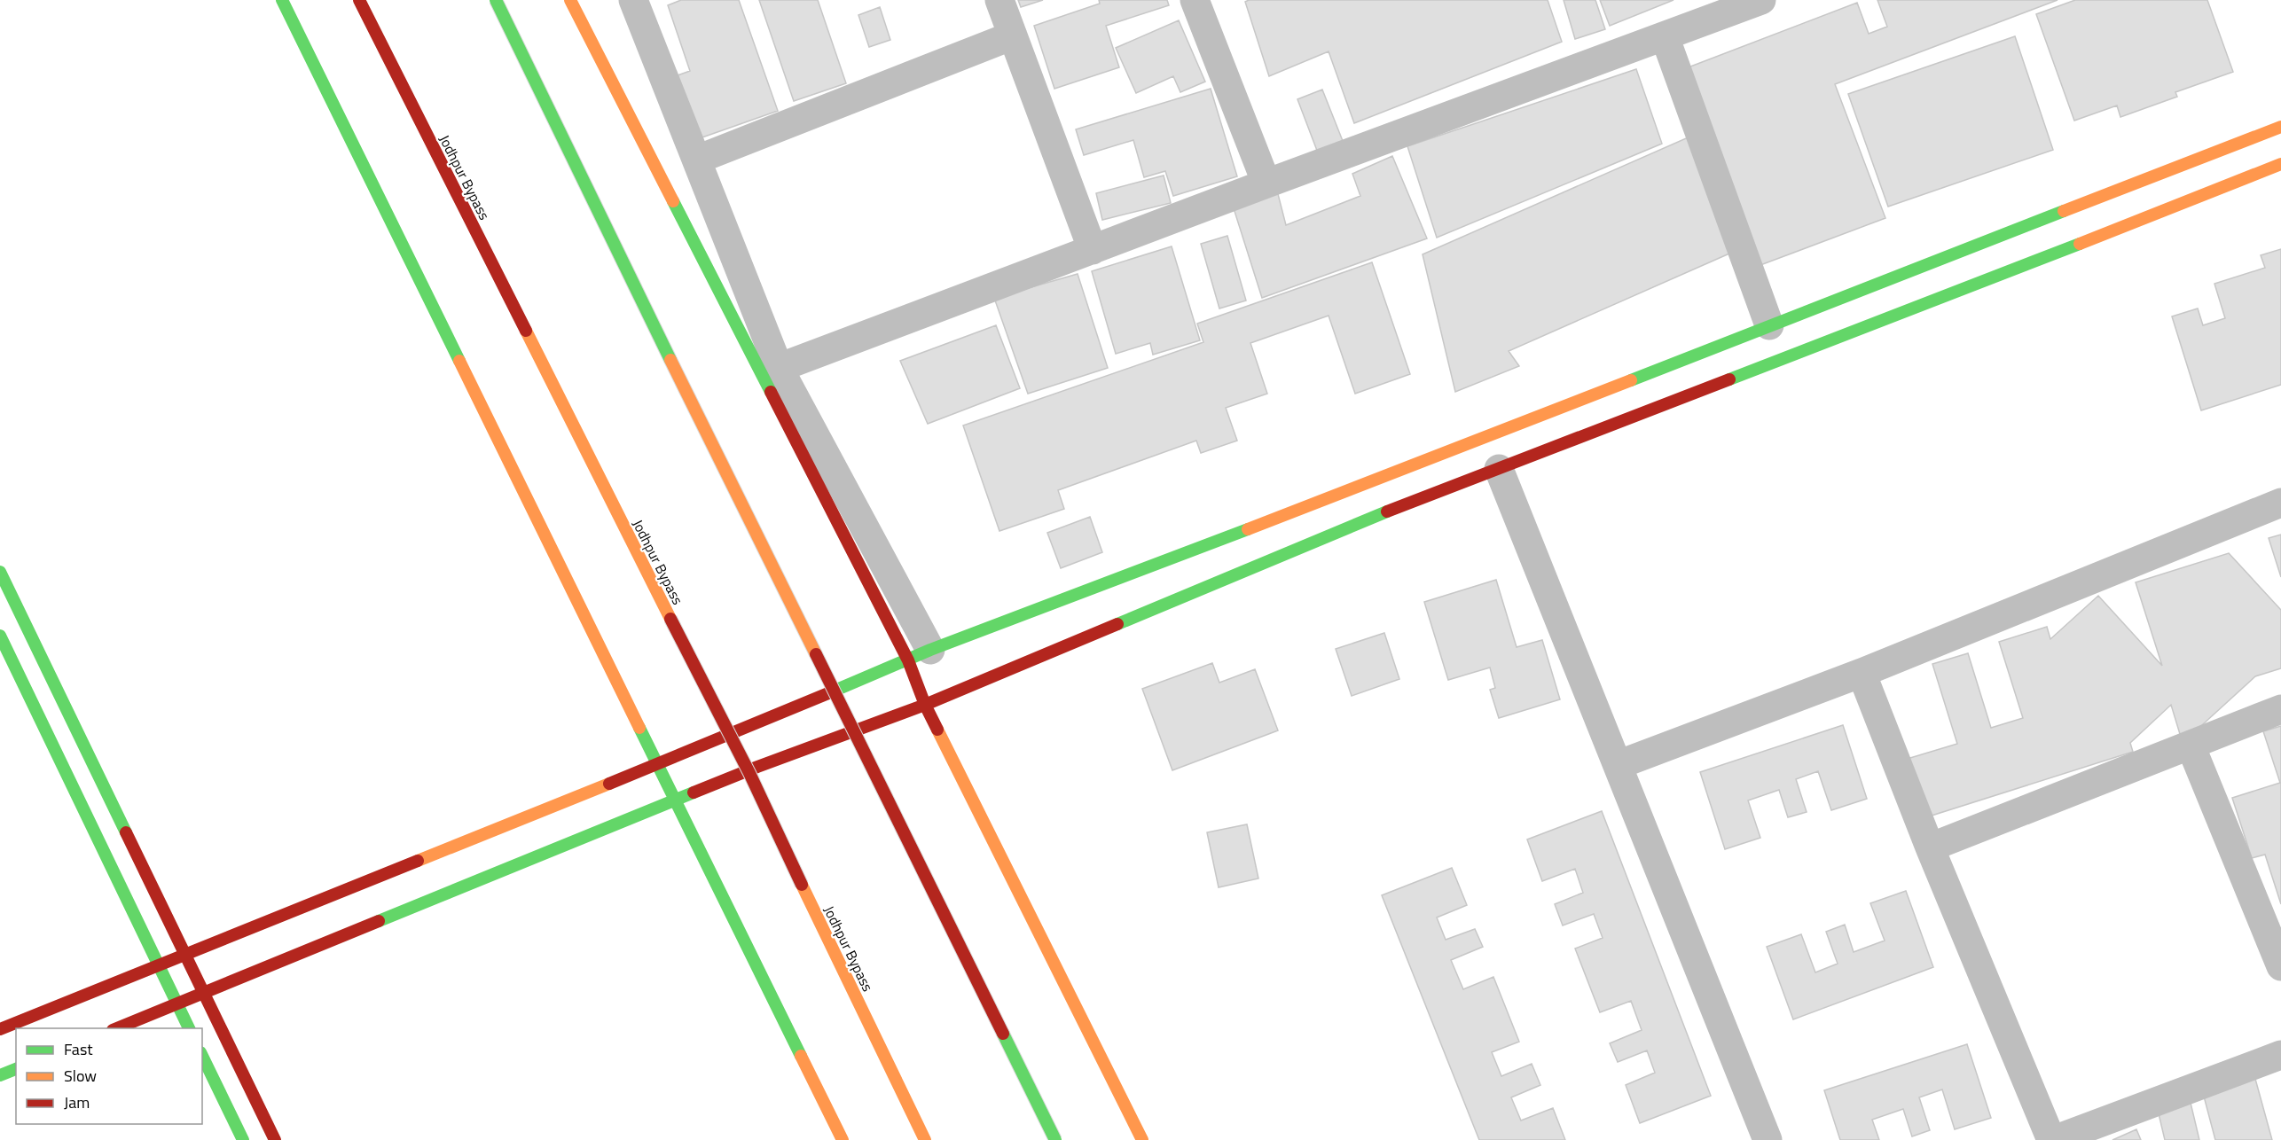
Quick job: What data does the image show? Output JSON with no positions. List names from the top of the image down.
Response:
{
  "streets": {
    "main road": ["Jodhpur Bypass"]
  },
  "legend": ["Fast", "Slow", "Jam"]
}
